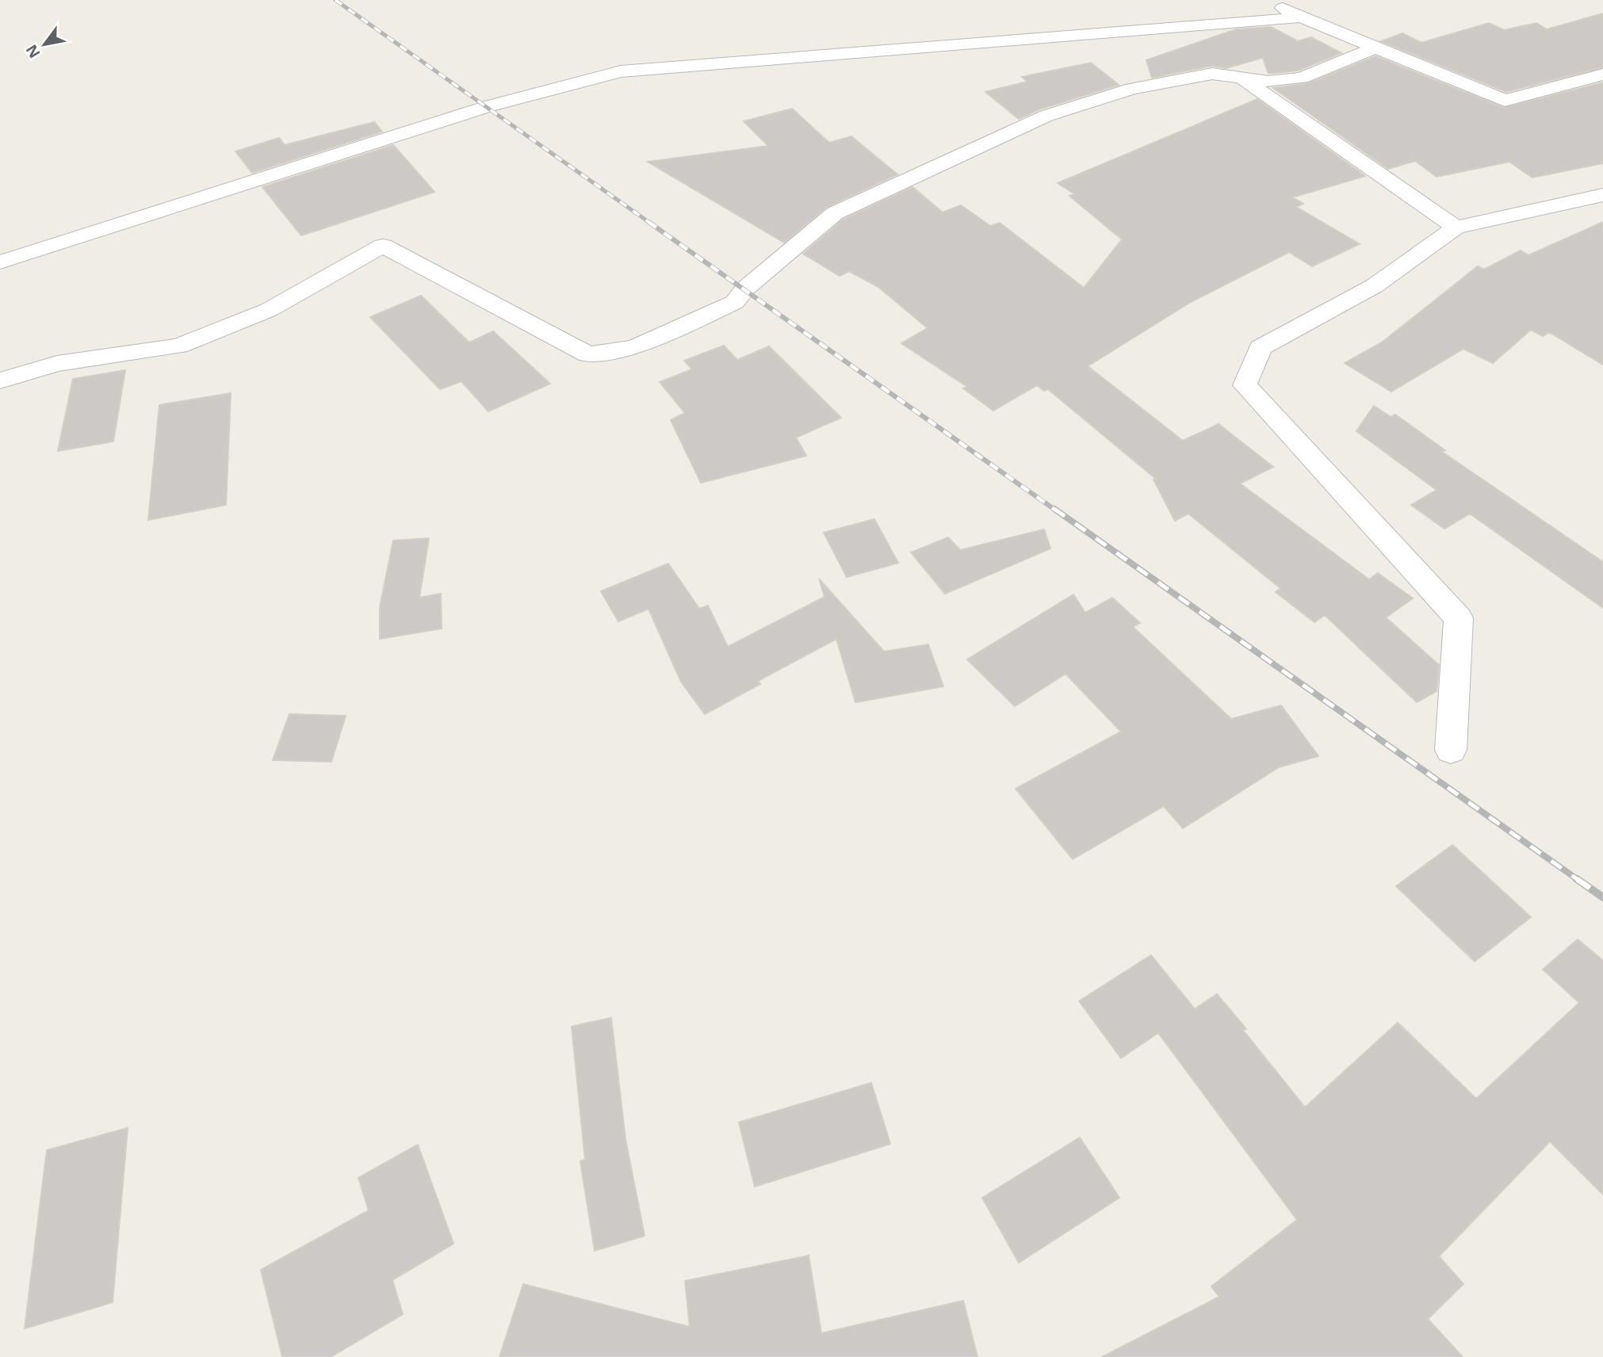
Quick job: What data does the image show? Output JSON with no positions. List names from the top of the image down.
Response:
{
  "north": "bottom left"
}
